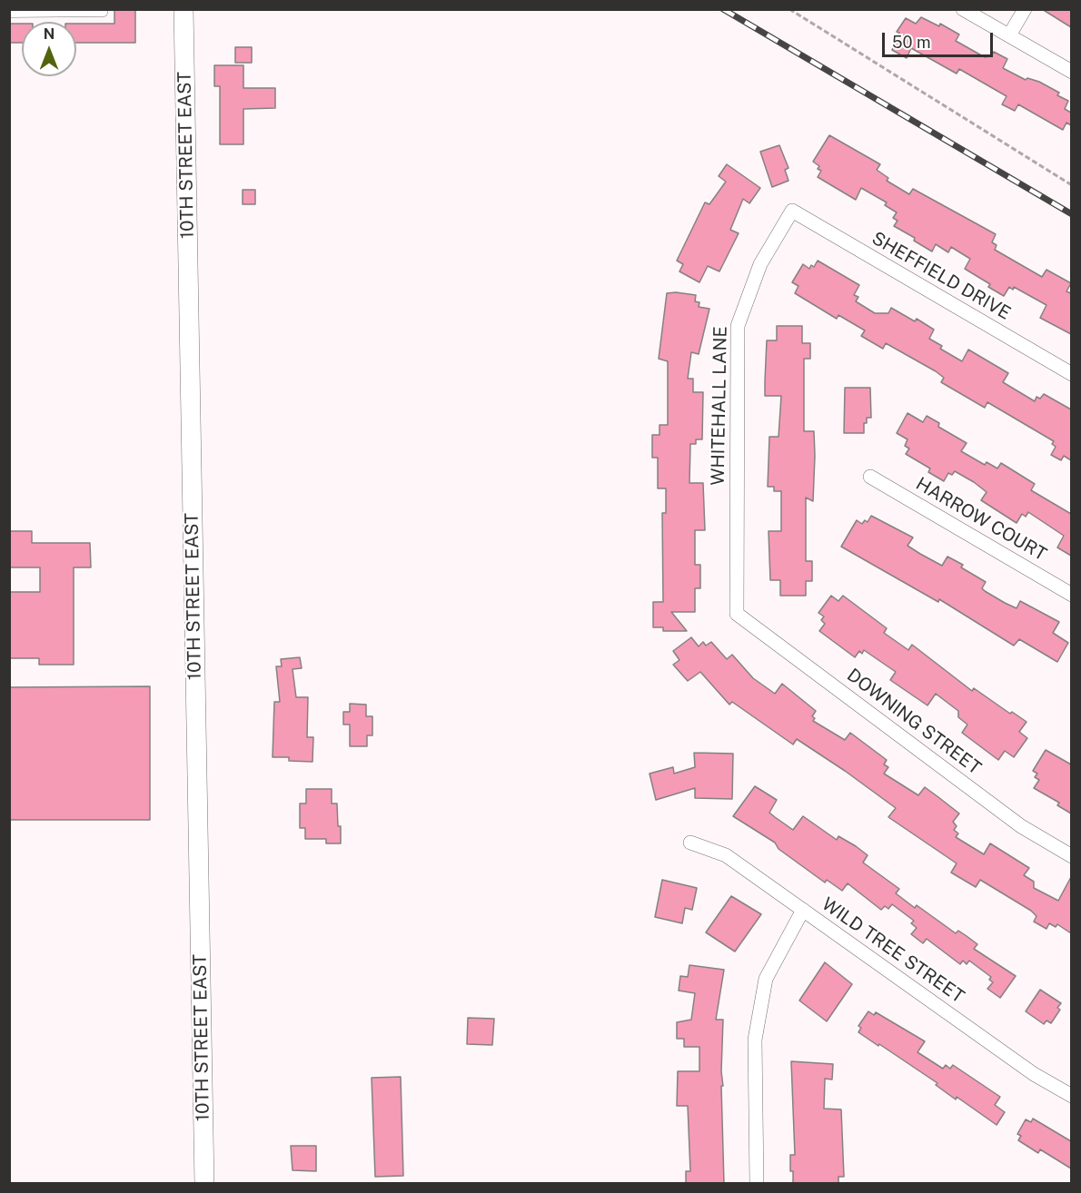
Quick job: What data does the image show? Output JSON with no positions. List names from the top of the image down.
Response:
{
  "streets": {
    "main road": ["10TH STREET EAST"],
    "street": [
      "SHEFFIELD DRIVE",
      "WHITEHALL LANE",
      "HARROW COURT",
      "DOWNING STREET",
      "WILD TREE STREET"
    ]
  },
  "crossings": [
    ["SHEFFIELD DRIVE", "WHITEHALL LANE"],
    ["WHITEHALL LANE", "DOWNING STREET"]
  ],
  "scale_bar": "50 m",
  "north": "top"
}
